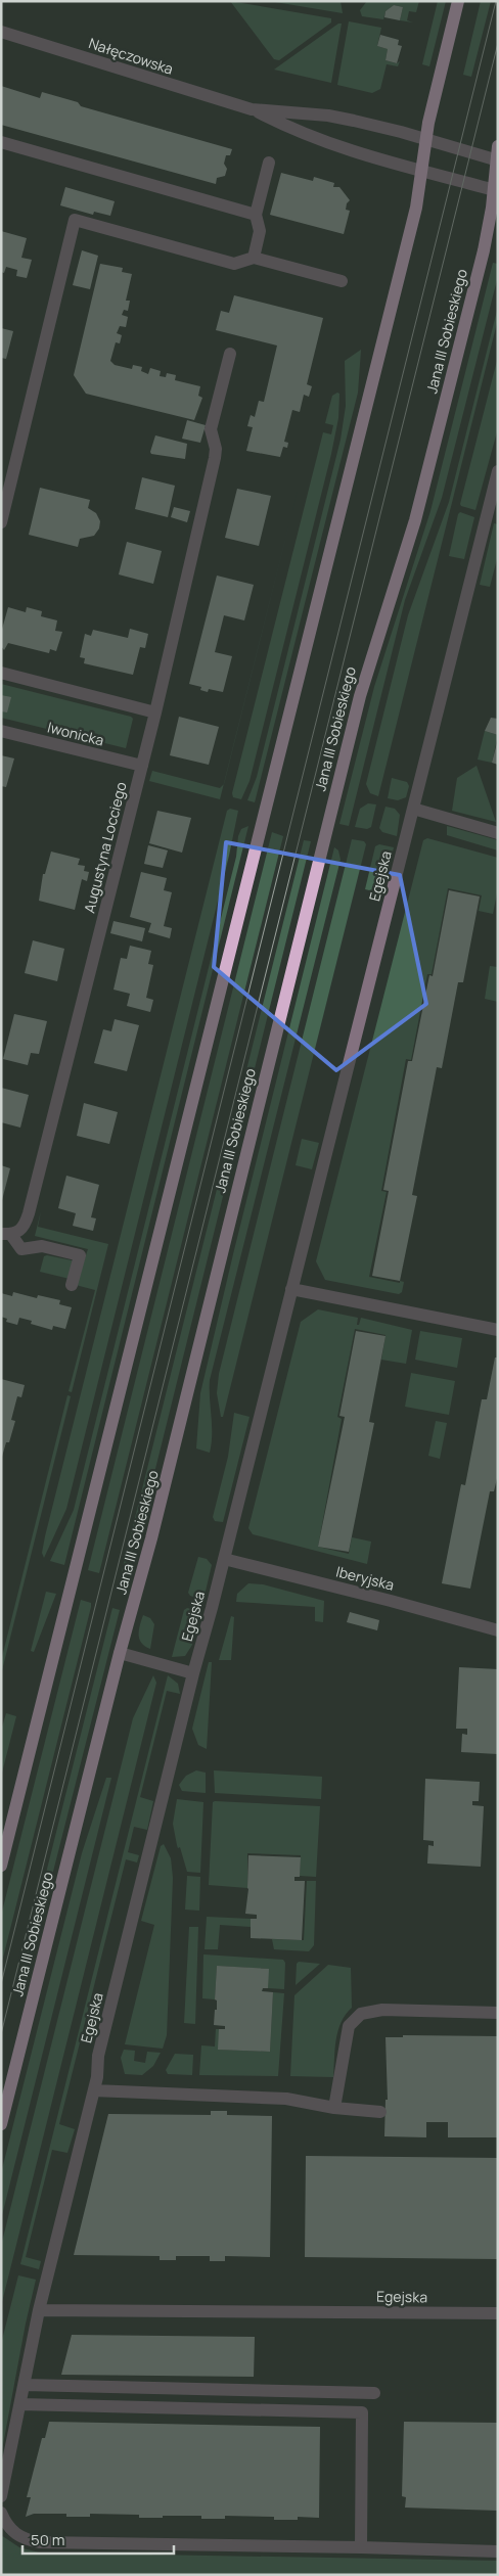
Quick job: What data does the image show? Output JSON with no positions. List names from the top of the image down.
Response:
{
  "streets": {
    "main road": ["Jana III Sobieskiego"],
    "street": [
      "Nałęczowska",
      "Iwonicka",
      "Augustyna Locciego",
      "Egejska",
      "Iberyjska"
    ]
  },
  "crossings": [
    ["Nałęczowska", "Jana III Sobieskiego"],
    ["Iwonicka", "Augustyna Locciego"],
    ["Egejska", "Iberyjska"]
  ],
  "scale_bar": "50 m"
}
